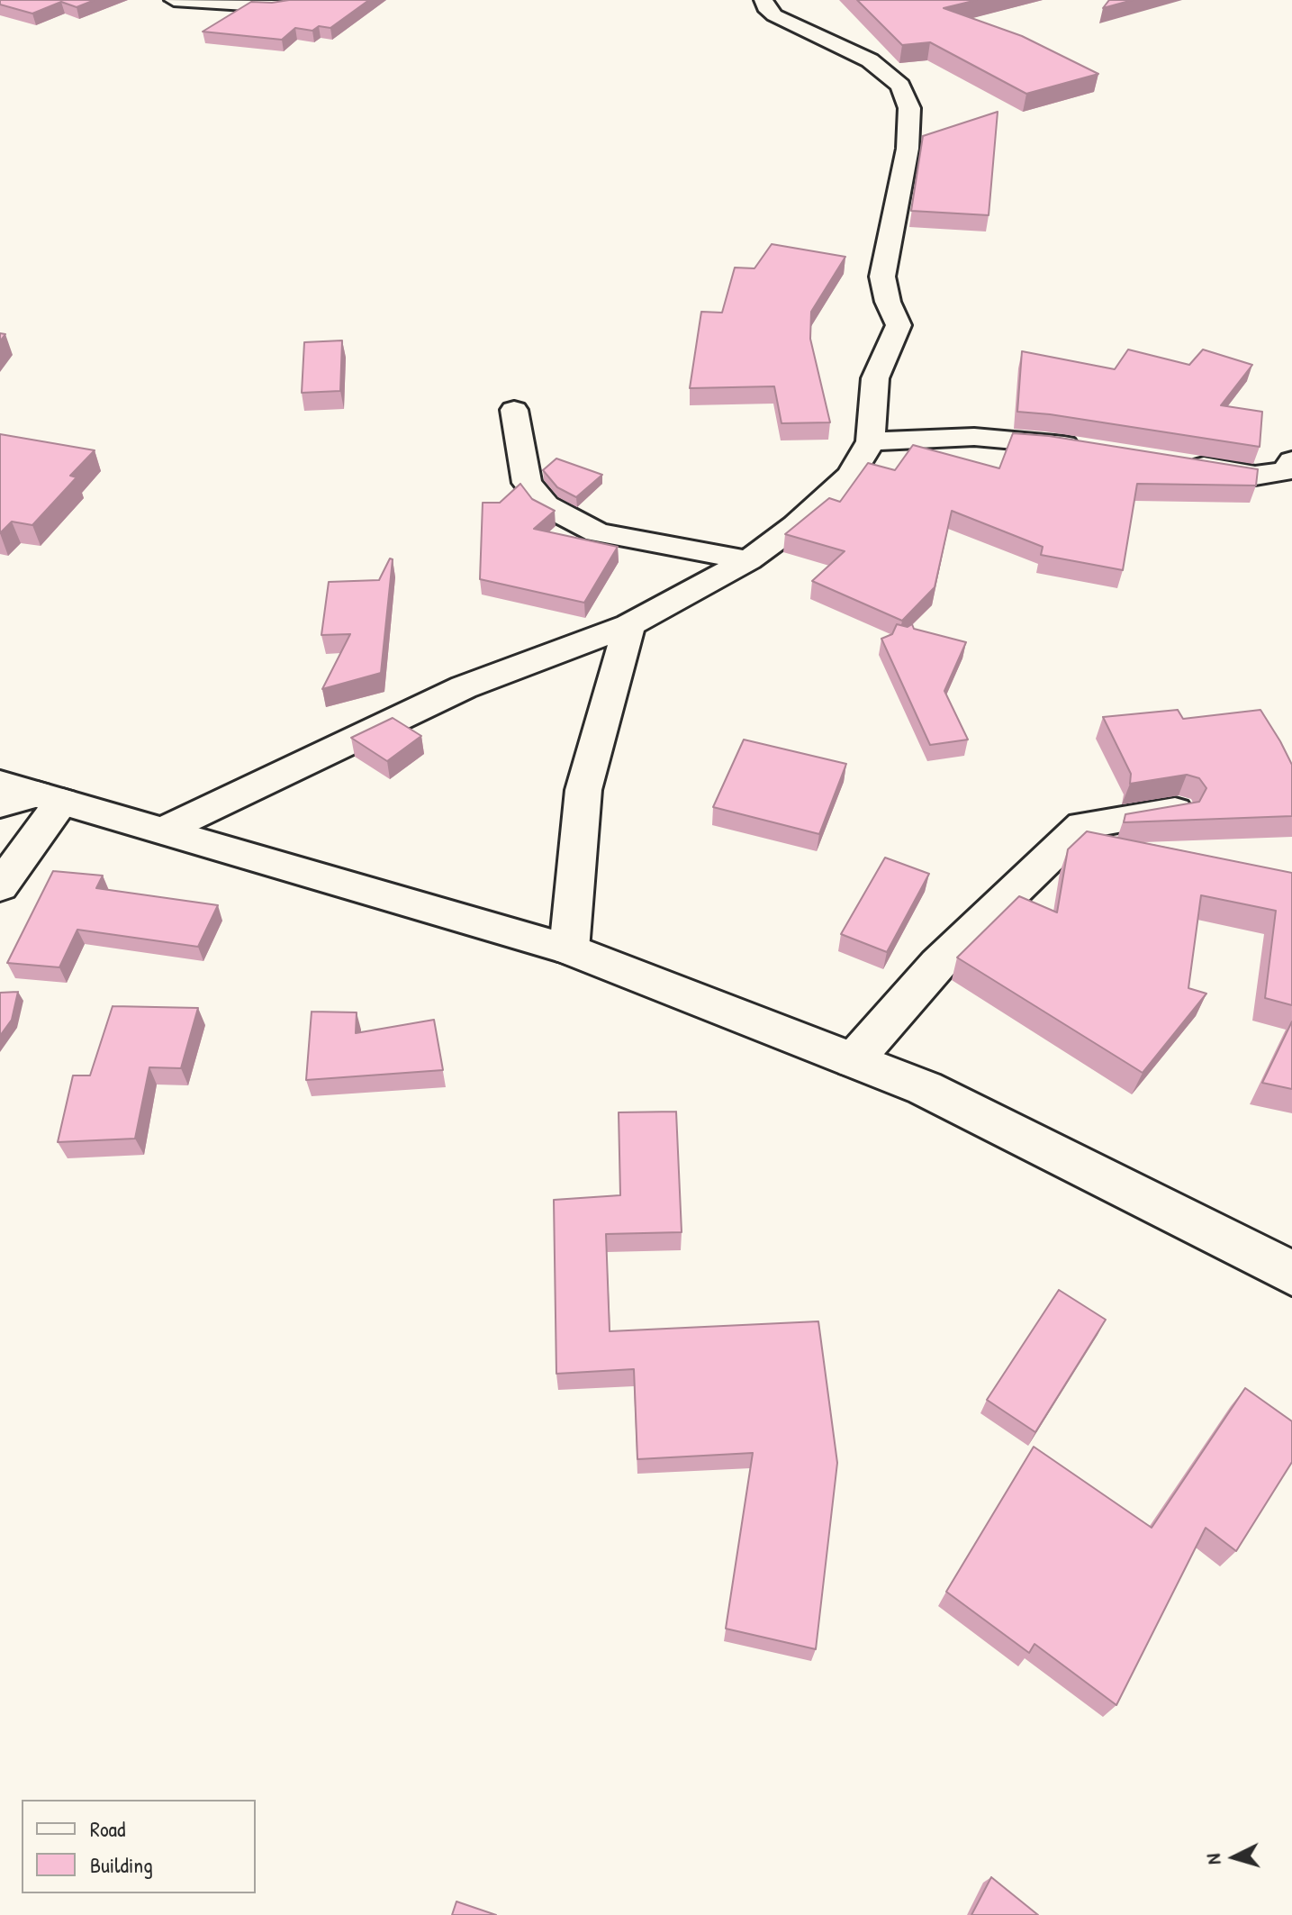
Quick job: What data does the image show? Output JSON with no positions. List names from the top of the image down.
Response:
{
  "legend": ["Road", "Building"],
  "north": "left"
}
